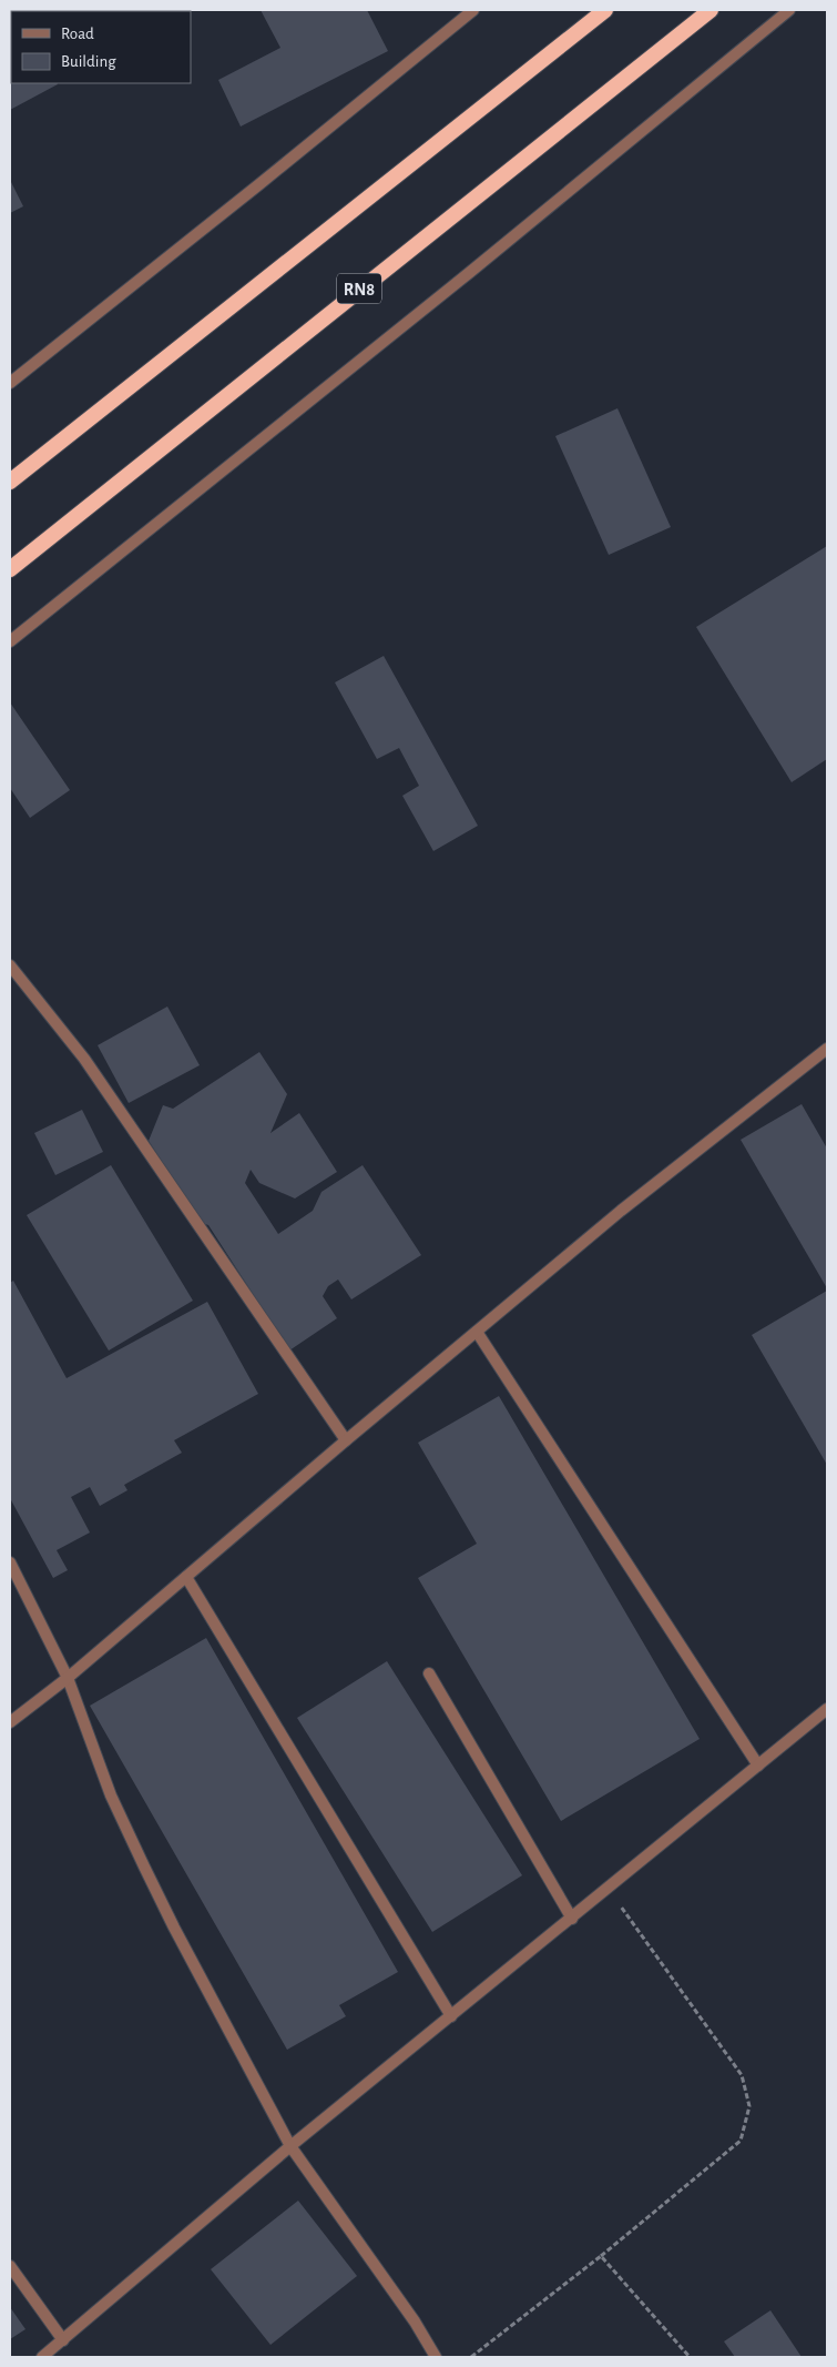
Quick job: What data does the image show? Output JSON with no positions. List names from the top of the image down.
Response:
{
  "streets": {
    "highway": ["RN8"]
  },
  "legend": ["Road", "Building"]
}
